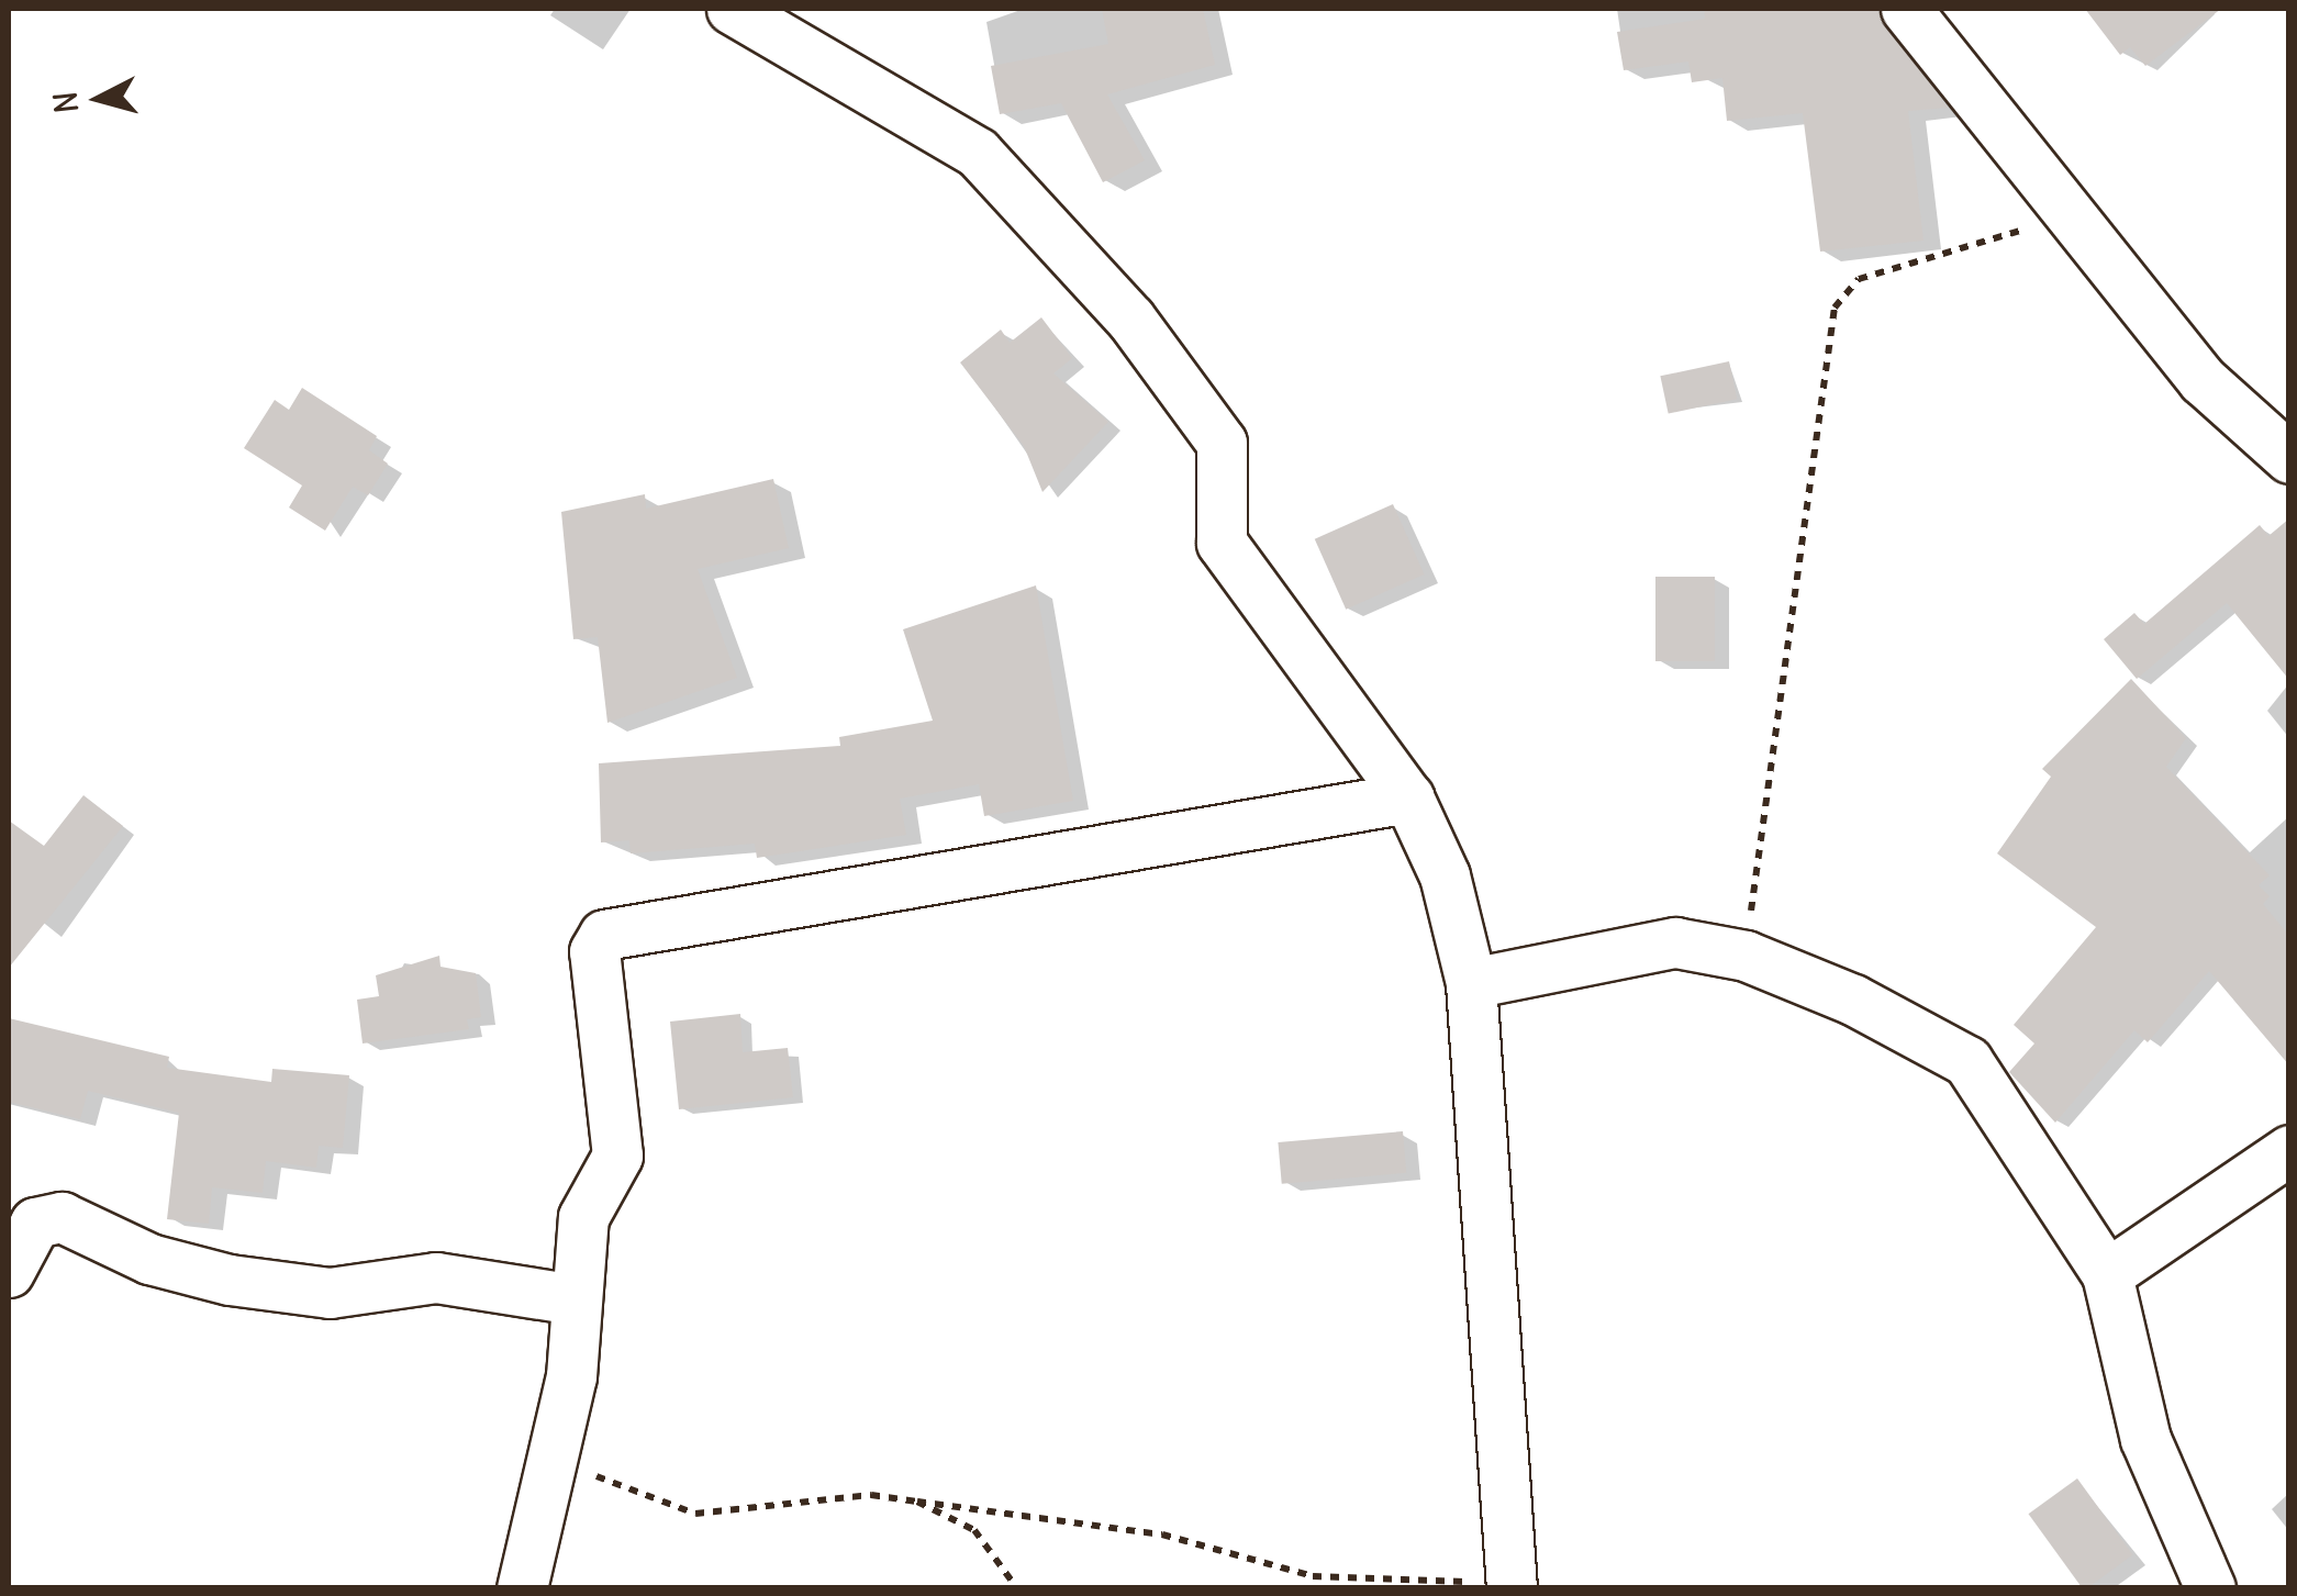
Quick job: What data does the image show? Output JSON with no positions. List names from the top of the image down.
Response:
{
  "north": "left"
}
